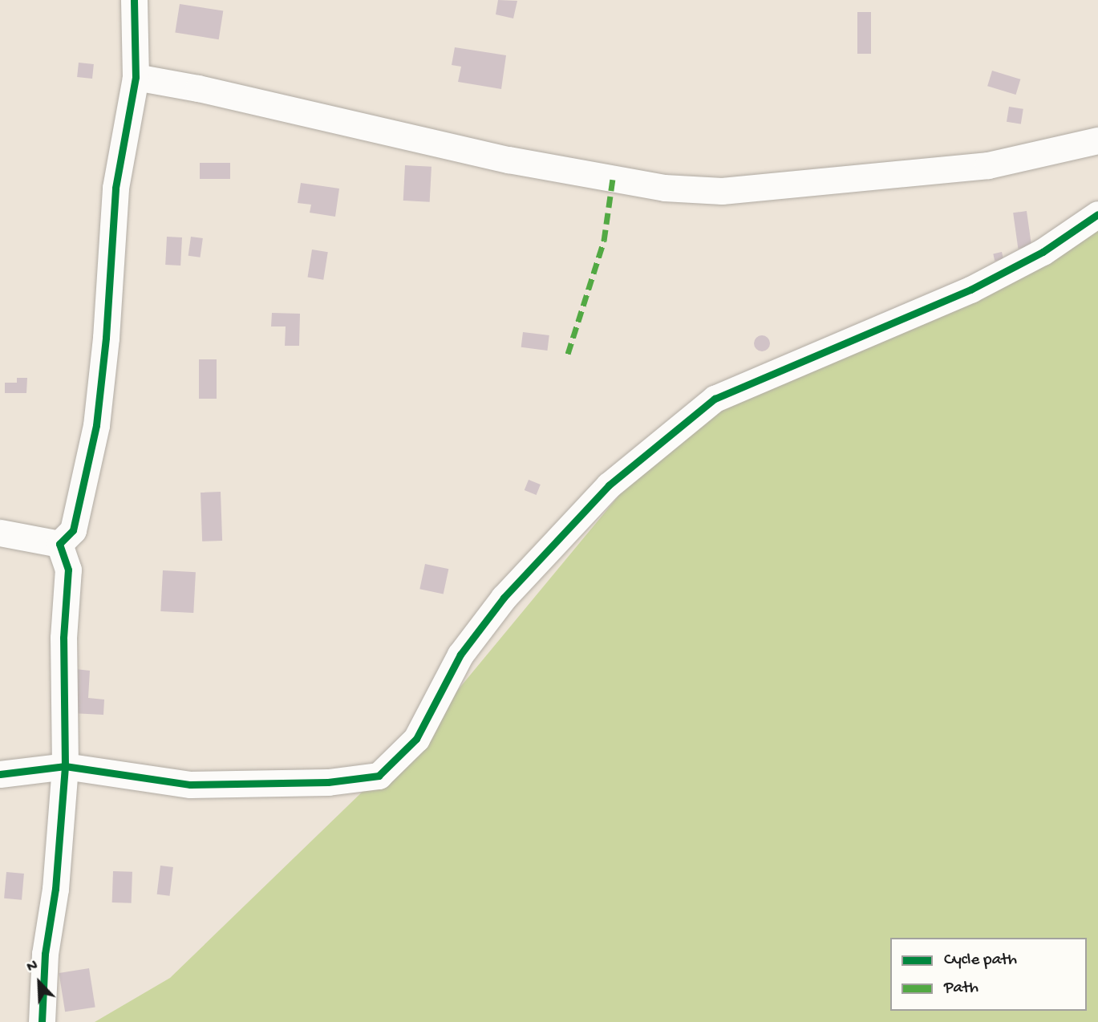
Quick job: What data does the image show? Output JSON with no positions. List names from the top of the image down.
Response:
{
  "legend": ["Cycle path", "Path"],
  "north": "top left"
}
